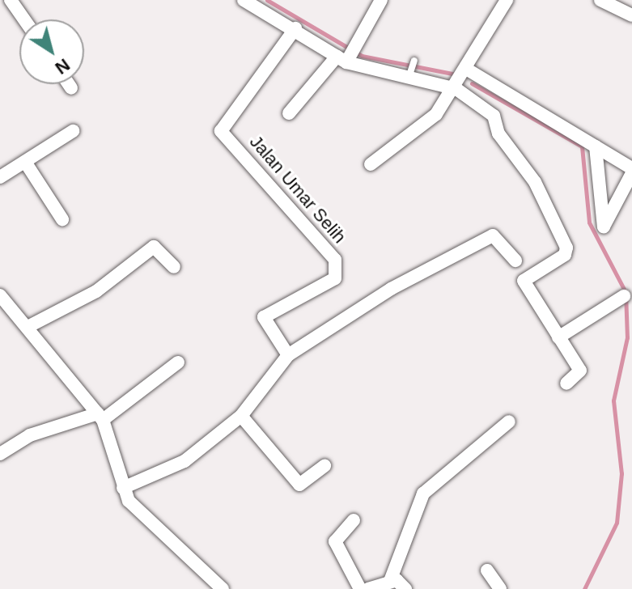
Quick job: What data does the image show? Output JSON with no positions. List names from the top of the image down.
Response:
{
  "streets": {
    "street": ["Jalan Umar Selih"]
  },
  "north": "bottom right"
}
